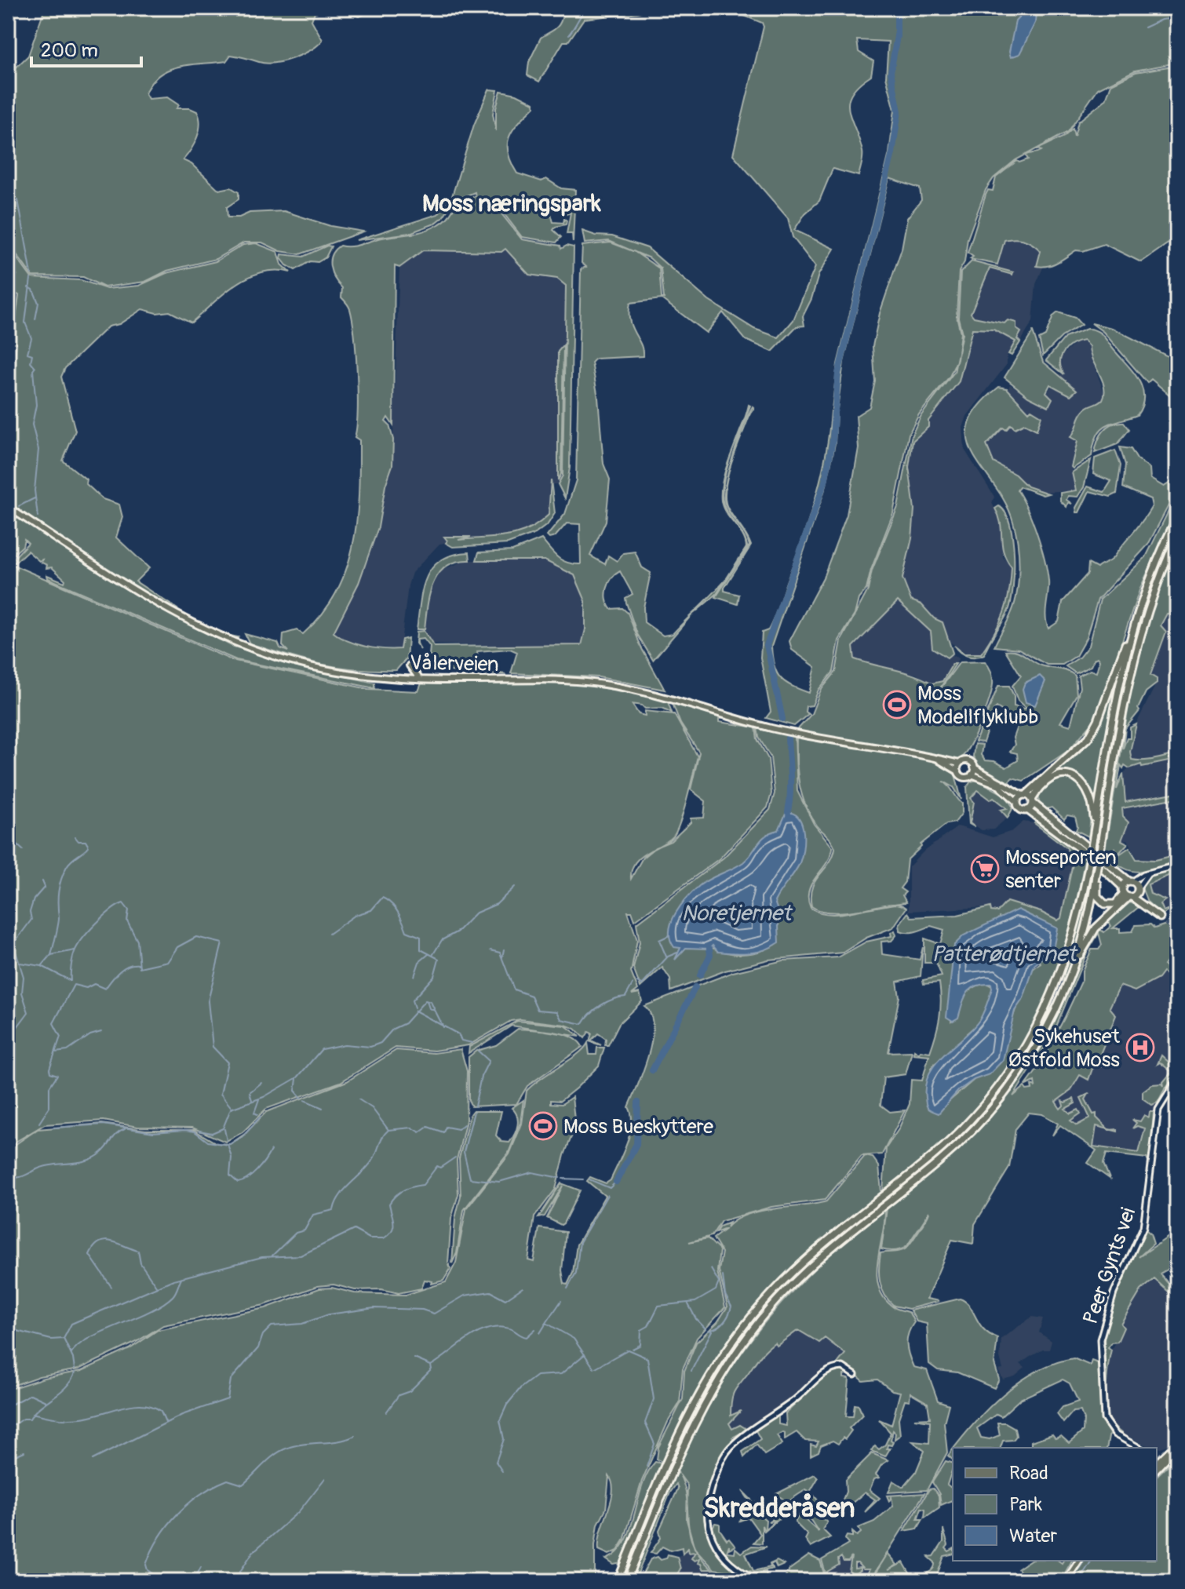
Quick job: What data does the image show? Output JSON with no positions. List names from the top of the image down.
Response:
{
  "streets": {
    "main road": ["Vålerveien"],
    "street": ["Peer Gynts vei"]
  },
  "districts": ["Moss næringspark", "Skredderåsen"],
  "water": ["Noretjernet", "Patterødtjernet"],
  "places": {
    "sports": ["Moss Modellflyklubb", "Moss Bueskyttere"],
    "supermarket": ["Mosseporten senter"],
    "hospital": ["Sykehuset Østfold Moss"]
  },
  "legend": ["Road", "Park", "Water"],
  "scale_bar": "200 m"
}
